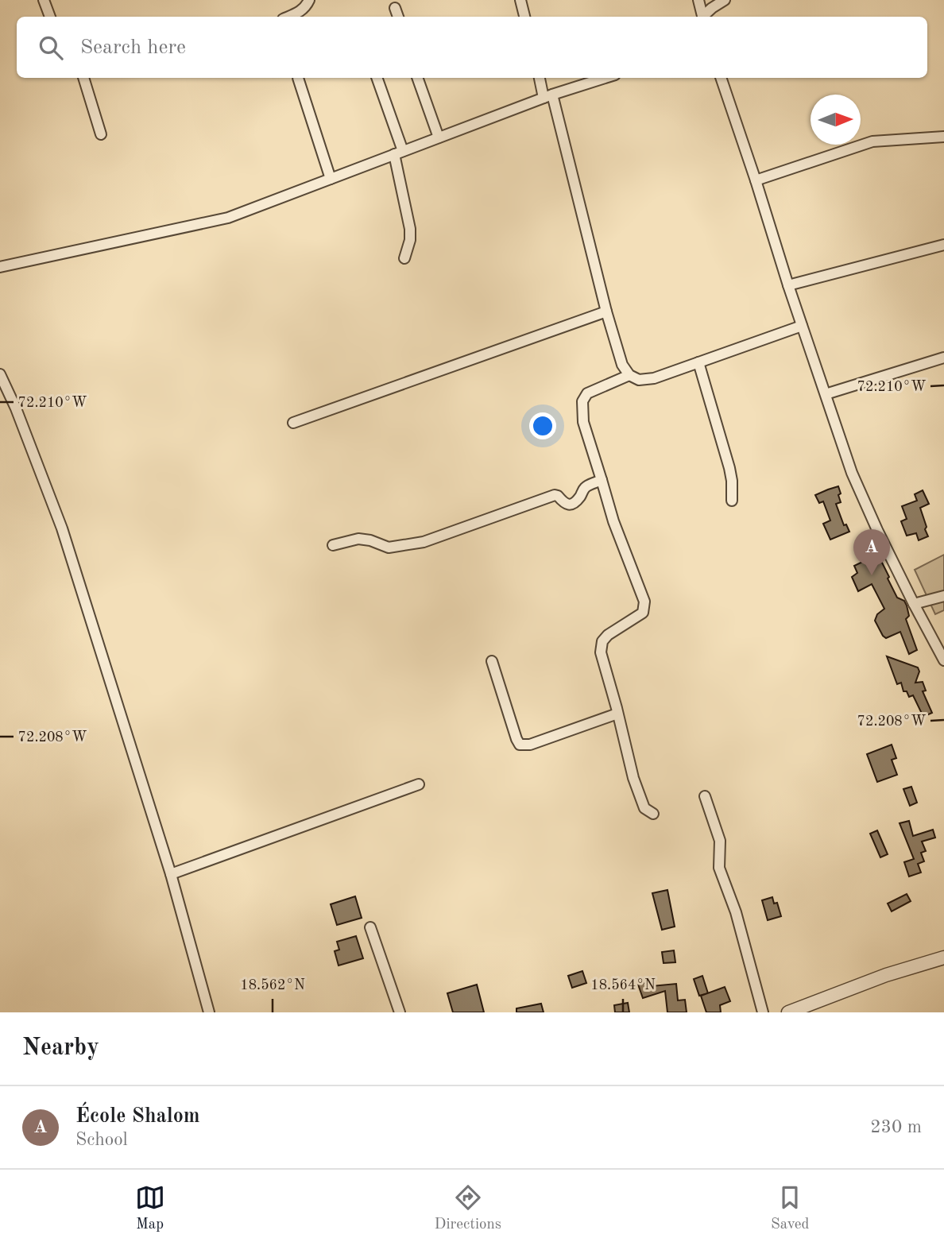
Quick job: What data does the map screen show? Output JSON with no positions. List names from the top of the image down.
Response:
{
  "north": "right",
  "page": {
    "search": "Search here",
    "pins": "A",
    "heading": "Nearby",
    "list": [
      {
        "mark": "A",
        "name": "École Shalom",
        "note": "School",
        "value": "230 m"
      }
    ],
    "nav": ["Map", "Directions", "Saved"]
  },
  "coordinates": [
    "72.210°W",
    "72.208°W",
    "18.562°N",
    "18.564°N"
  ]
}
